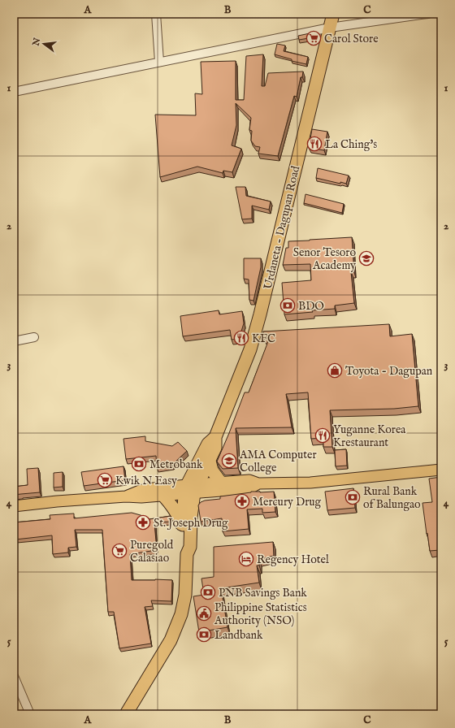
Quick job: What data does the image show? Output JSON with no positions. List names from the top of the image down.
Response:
{
  "streets": {
    "highway": ["Urdaneta - Dagupan Road"]
  },
  "places": {
    "supermarket": ["Carol Store", "Kwik N Easy", "Puregold Calasiao"],
    "restaurant": ["La Ching's", "KFC", "Yuganne Korea Krestaurant"],
    "school or university": ["Senor Tesoro Academy", "AMA Computer College"],
    "bank": [
      "BDO",
      "Metrobank",
      "Rural Bank of Balungao",
      "PNB Savings Bank",
      "Landbank"
    ],
    "shop": ["Toyota - Dagupan"],
    "pharmacy": ["Mercury Drug", "St. Joseph Drug"],
    "hotel": ["Regency Hotel"],
    "public building": ["Philippine Statistics Authority (NSO)"]
  },
  "north": "left",
  "grid": {
    "columns": ["A", "B", "C"],
    "rows": [
      "1",
      "2",
      "3",
      "4",
      "5"
    ]
  }
}
